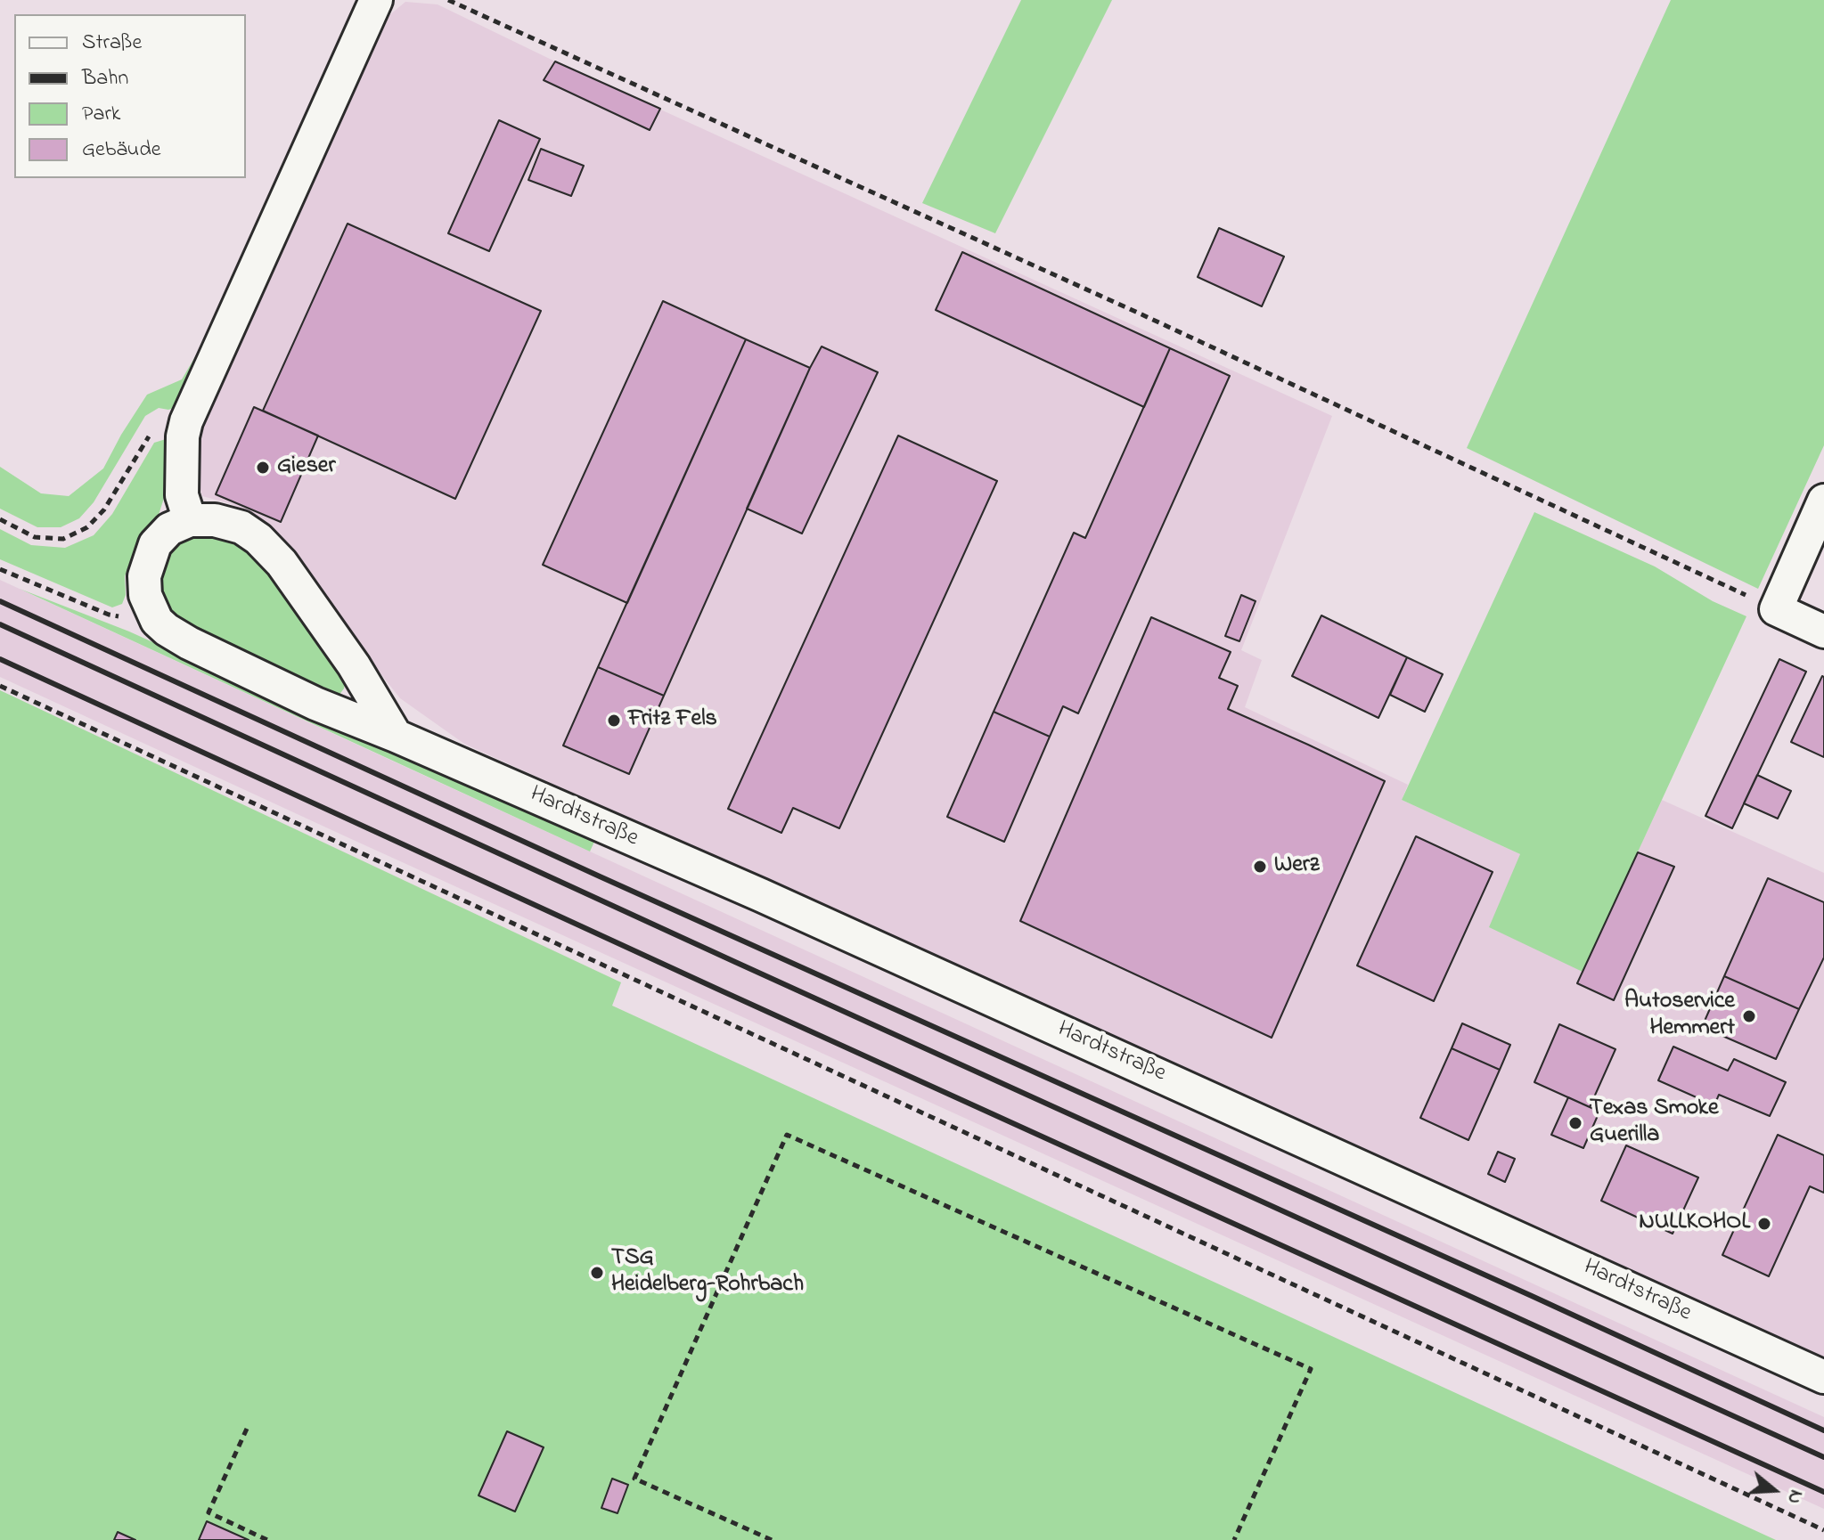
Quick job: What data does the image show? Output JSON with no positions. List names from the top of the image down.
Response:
{
  "streets": {
    "street": ["Hardtstraße"]
  },
  "places": [
    "Gieser",
    "Fritz Fels",
    "Werz",
    "Autoservice Hemmert",
    "Texas Smoke Guerilla",
    "NULLKOHOL",
    "TSG Heidelberg-Rohrbach"
  ],
  "legend": [
    "Straße",
    "Bahn",
    "Park",
    "Gebäude"
  ],
  "north": "right"
}
